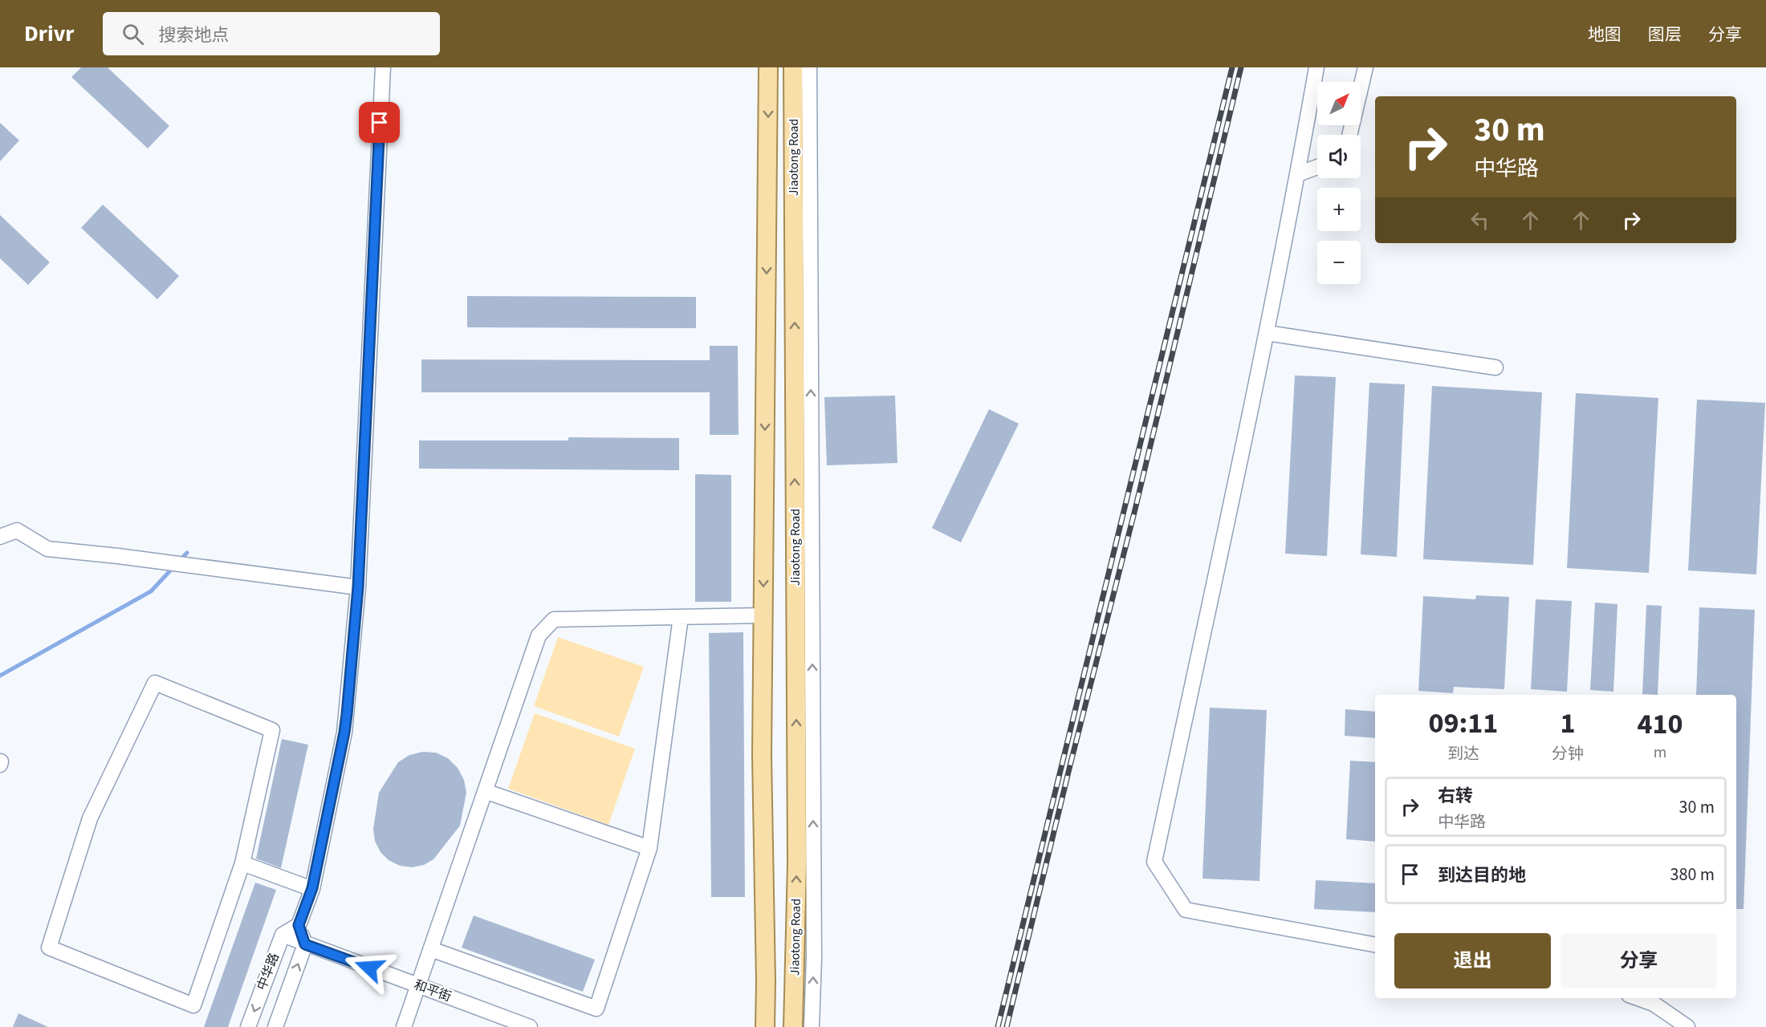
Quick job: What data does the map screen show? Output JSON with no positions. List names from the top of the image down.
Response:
{
  "streets": {
    "main road": ["Jiaotong Road"],
    "street": ["中华路", "和平街"]
  },
  "crossings": [
    ["中华路", "和平街"]
  ],
  "north": "top right",
  "page": {
    "header": "Drivr",
    "search": "搜索地点",
    "nav": ["地图", "图层", "分享"],
    "map_buttons": ["+", "−"],
    "turn": ["30 m", "中华路"],
    "eta": [
      "09:11",
      "到达",
      "1",
      "分钟",
      "410",
      "m"
    ],
    "list": [
      {
        "name": "右转",
        "note": "中华路",
        "value": "30 m"
      },
      {
        "name": "到达目的地",
        "value": "380 m"
      }
    ],
    "buttons": ["退出", "分享"]
  }
}
